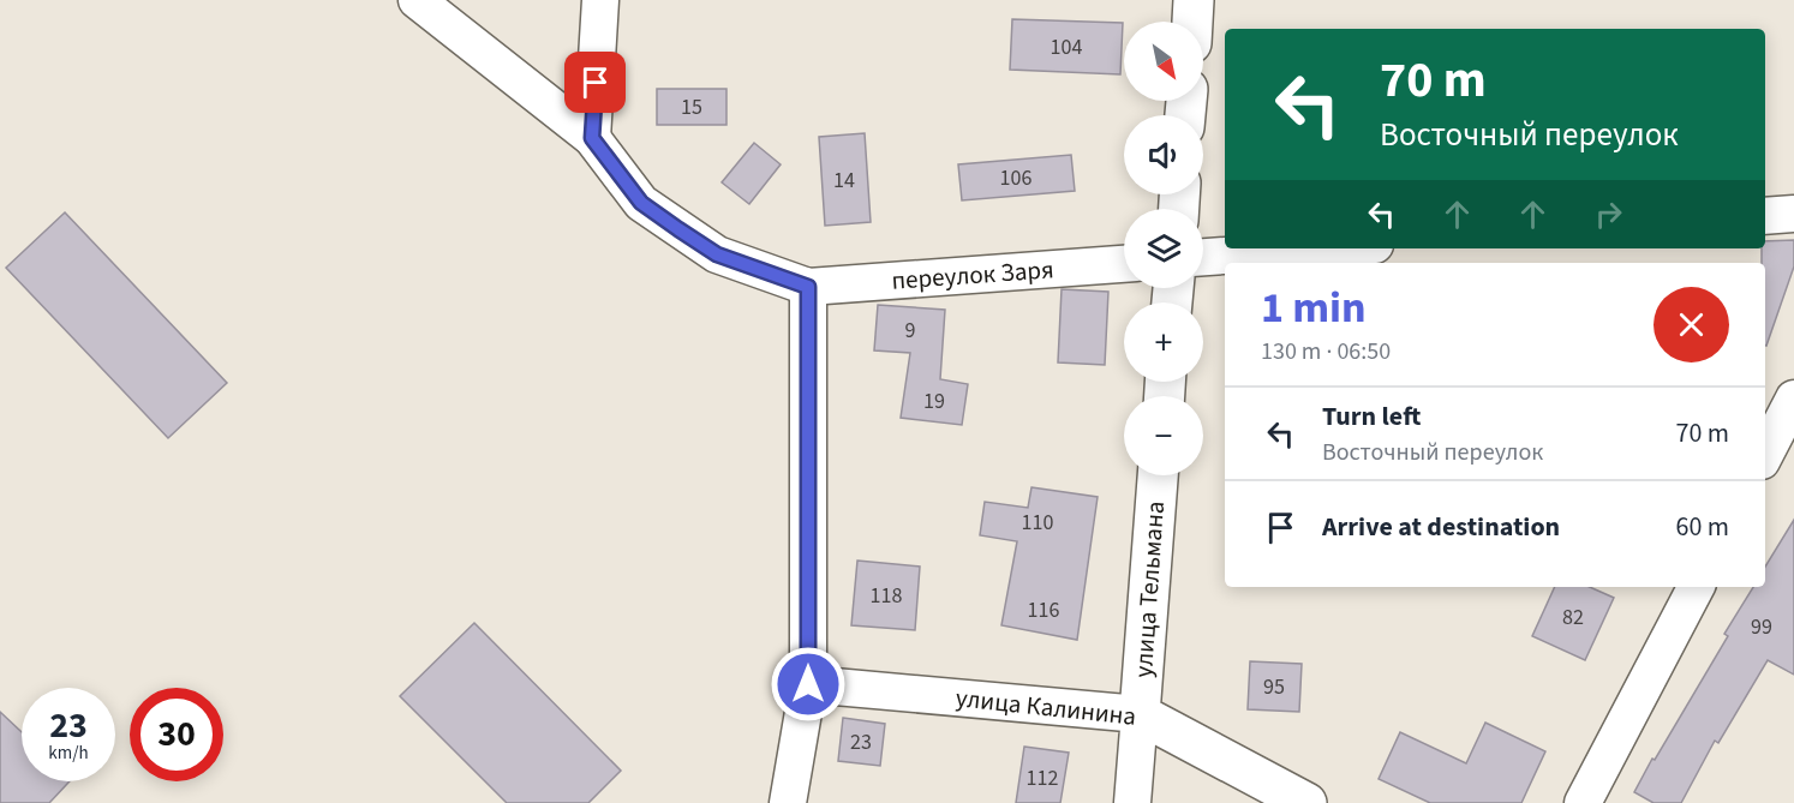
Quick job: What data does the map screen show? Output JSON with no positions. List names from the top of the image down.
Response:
{
  "streets": {
    "street": ["переулок Заря", "улица Тельмана", "улица Калинина"]
  },
  "crossings": [
    ["улица Тельмана", "улица Калинина"]
  ],
  "house_numbers": [
    "104",
    "15",
    "106",
    "14",
    "9",
    "19",
    "110",
    "118",
    "116",
    "82",
    "99",
    "95",
    "23",
    "112"
  ],
  "north": "bottom right",
  "page": {
    "map_buttons": ["+", "−"],
    "turn": ["70 m", "Восточный переулок"],
    "heading": ["1 min", "130 m · 06:50"],
    "list": [
      {
        "name": "Turn left",
        "note": "Восточный переулок",
        "value": "70 m"
      },
      {
        "name": "Arrive at destination",
        "value": "60 m"
      }
    ],
    "speed": "23 km/h",
    "limit": "30"
  }
}
